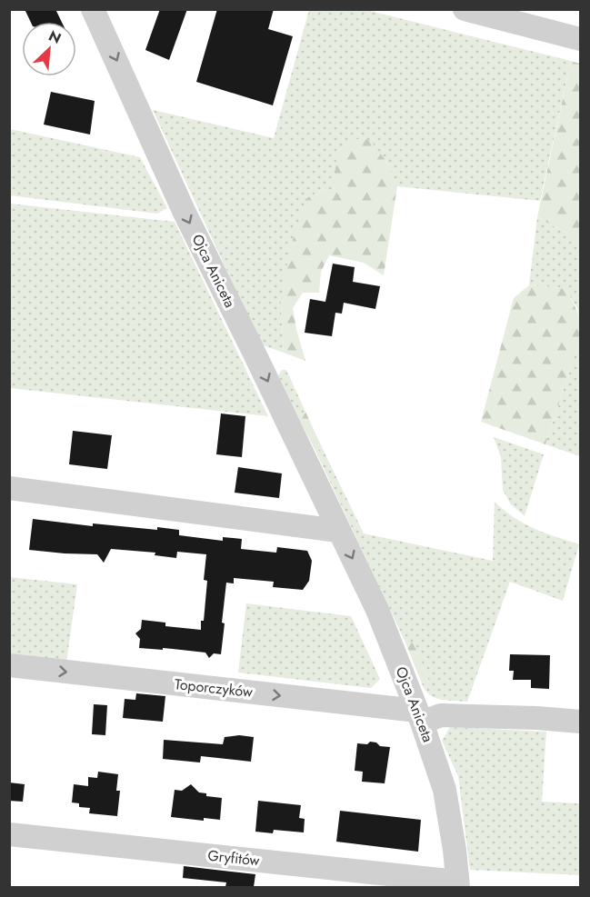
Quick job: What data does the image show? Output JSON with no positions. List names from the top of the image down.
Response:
{
  "streets": {
    "street": ["Ojca Aniceta", "Toporczyków", "Gryfitów"]
  },
  "crossings": [
    ["Ojca Aniceta", "Toporczyków"],
    ["Ojca Aniceta", "Gryfitów"]
  ],
  "one_way": ["Ojca Aniceta"],
  "north": "top right"
}
